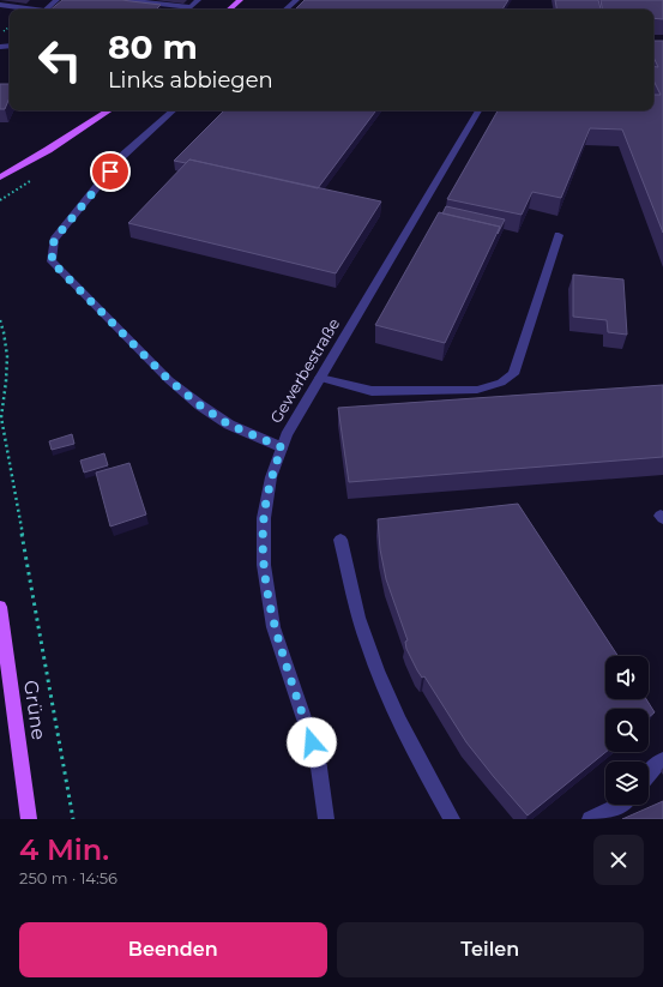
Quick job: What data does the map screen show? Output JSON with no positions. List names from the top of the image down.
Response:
{
  "streets": {
    "main road": ["Grüne"],
    "street": ["Gewerbestraße"]
  },
  "page": {
    "turn": ["80 m", "Links abbiegen"],
    "heading": ["4 Min.", "250 m · 14:56"],
    "buttons": ["Beenden", "Teilen"]
  }
}
